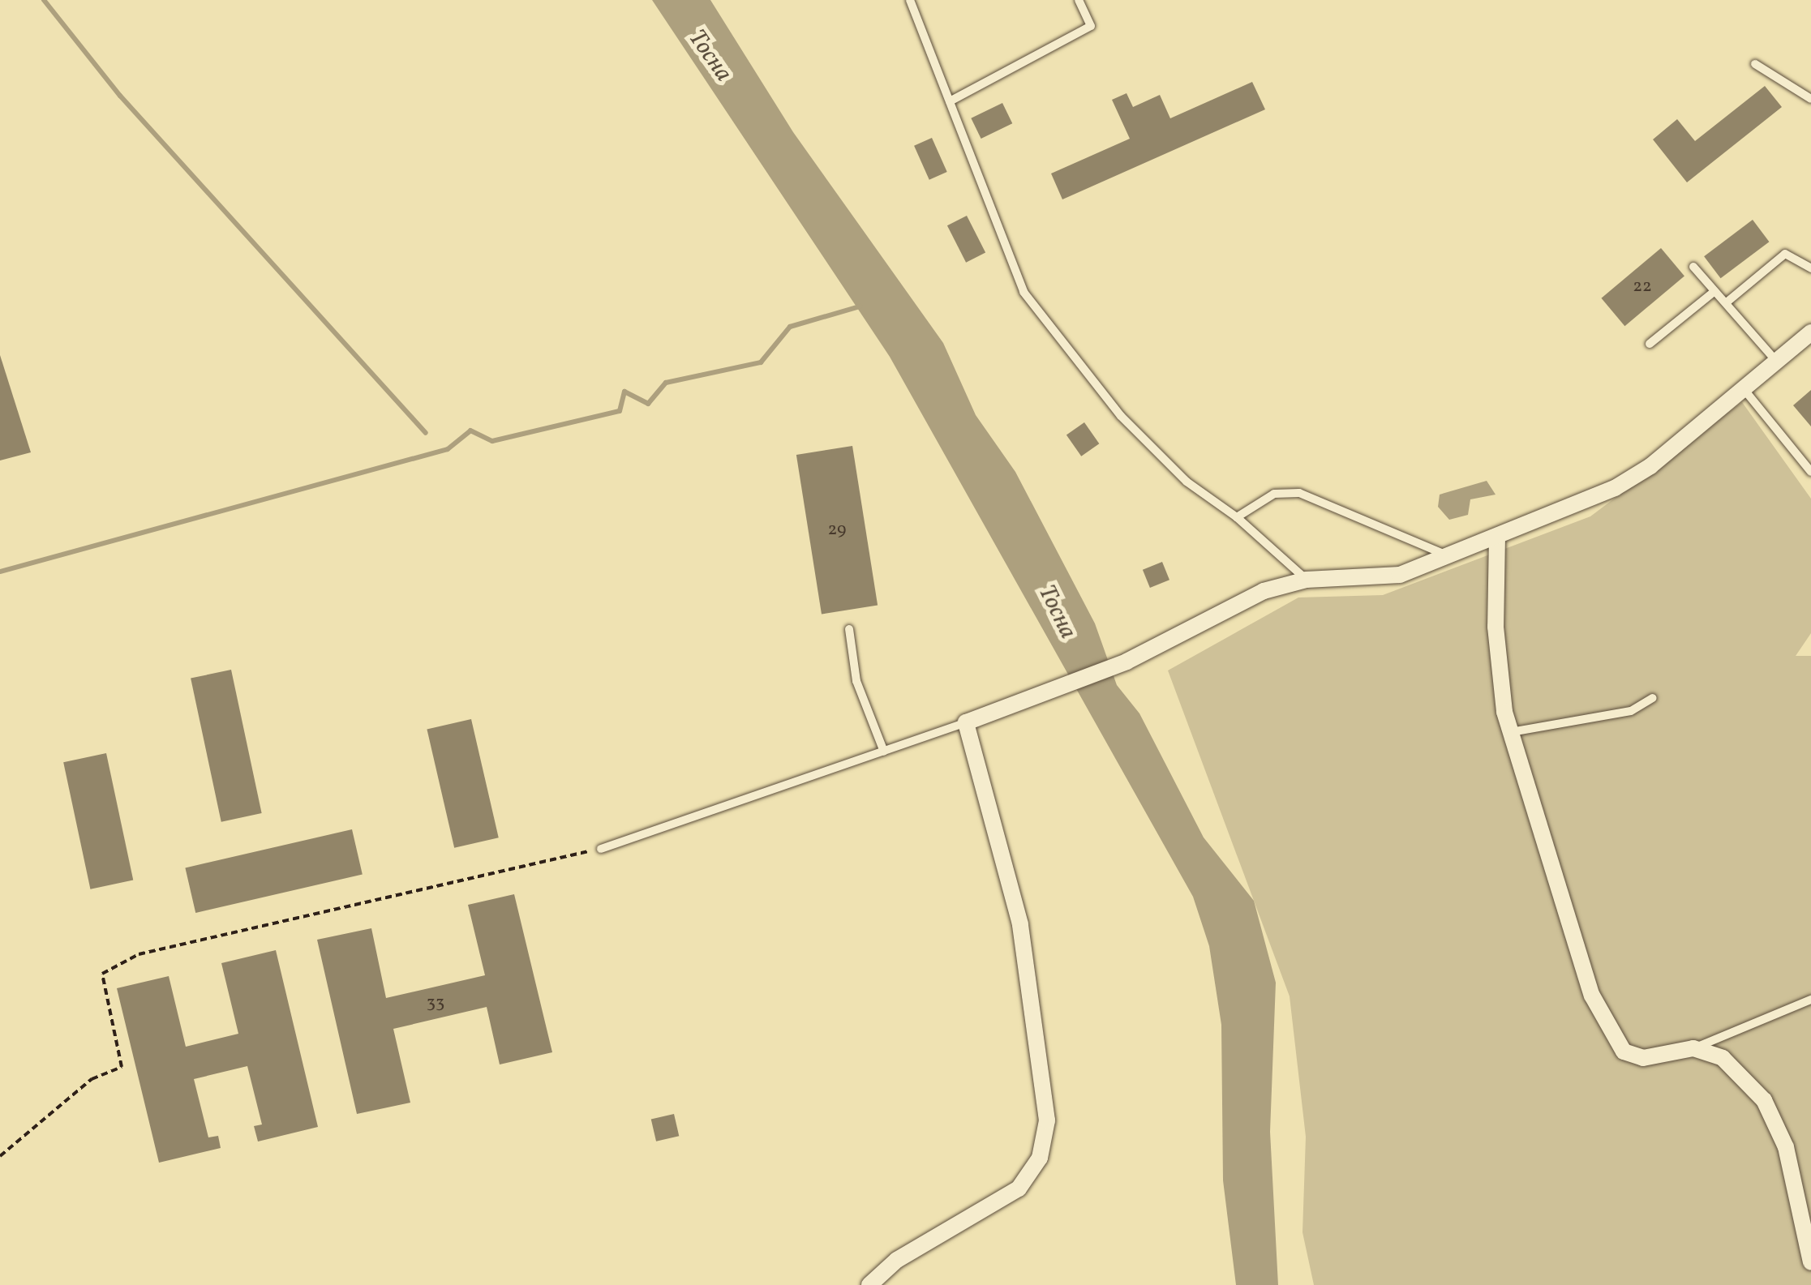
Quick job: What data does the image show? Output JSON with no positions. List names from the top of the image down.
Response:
{
  "water": ["Тосна"],
  "house_numbers": ["22", "29", "33"]
}
